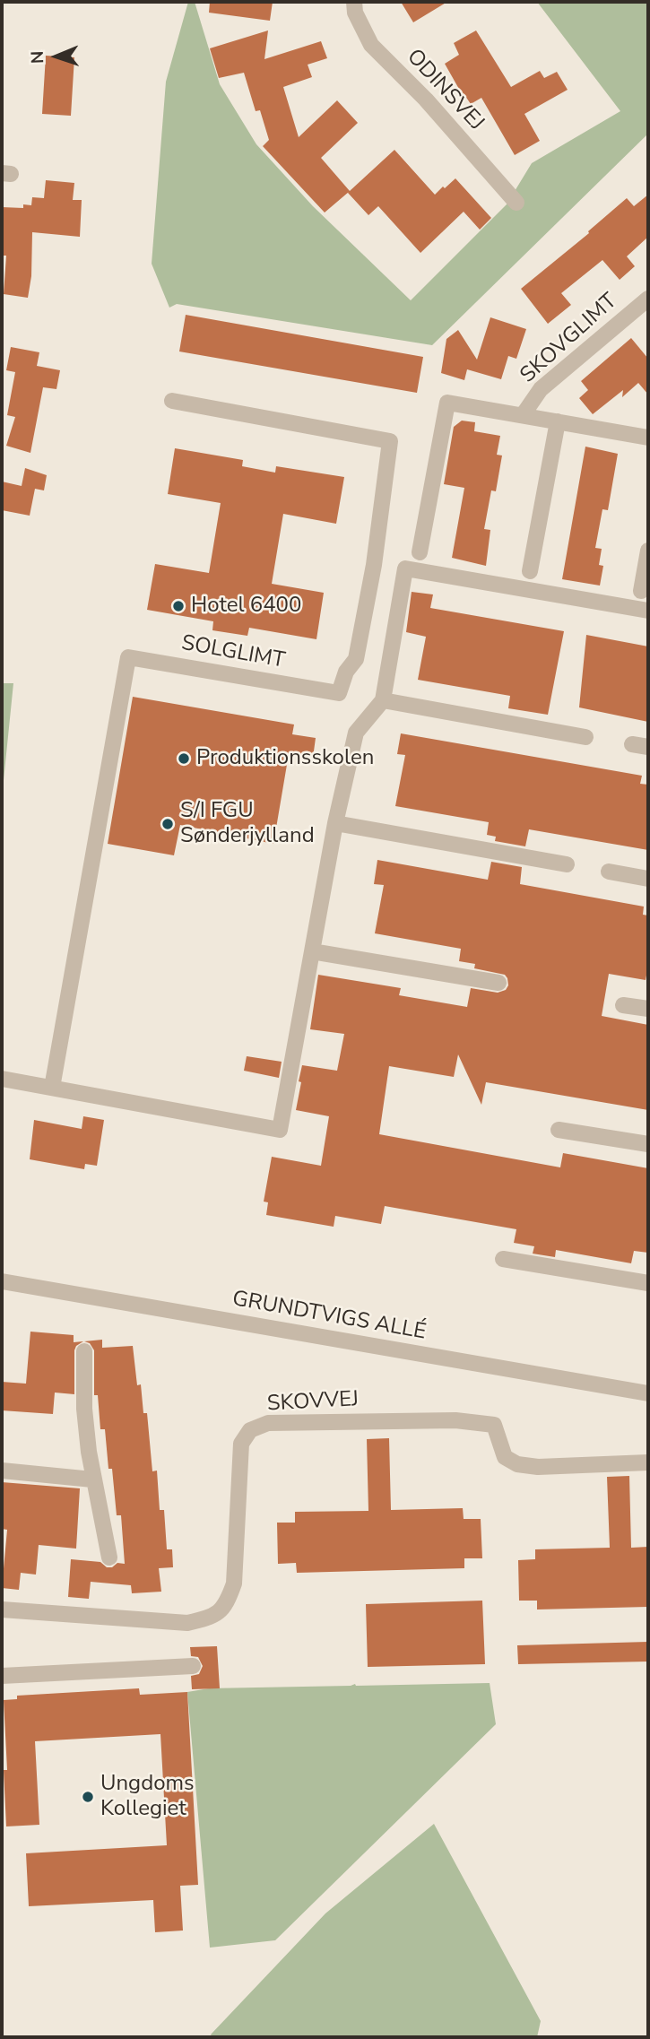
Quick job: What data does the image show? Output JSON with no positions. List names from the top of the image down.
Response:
{
  "streets": {
    "street": [
      "ODINSVEJ",
      "SKOVGLIMT",
      "SOLGLIMT",
      "GRUNDTVIGS ALLÉ",
      "SKOVVEJ"
    ]
  },
  "places": [
    "Hotel 6400",
    "Produktionsskolen",
    "S/I FGU Sønderjylland",
    "Ungdoms Kollegiet"
  ],
  "north": "left"
}
